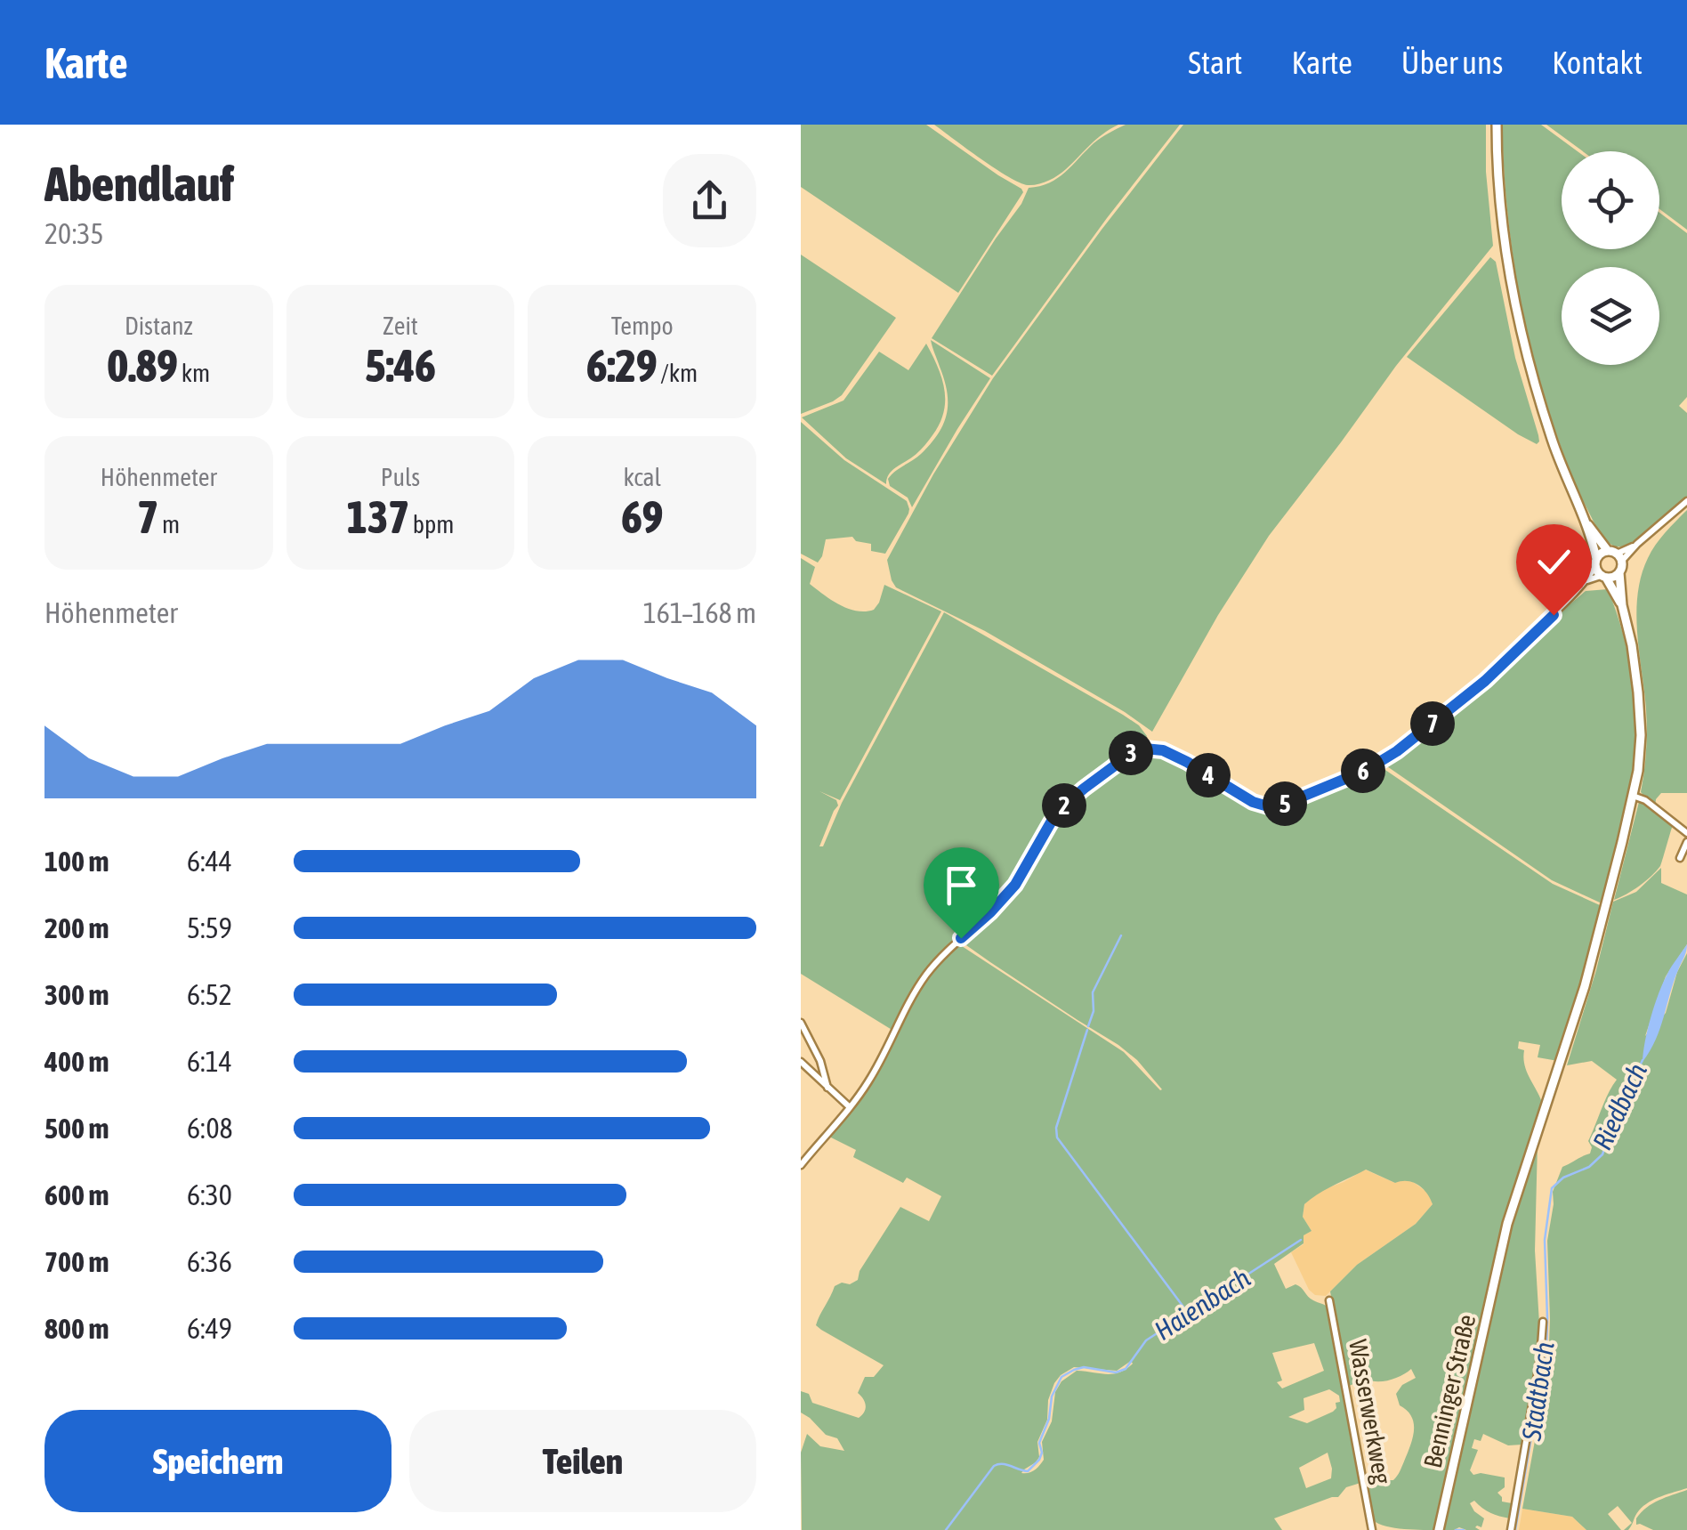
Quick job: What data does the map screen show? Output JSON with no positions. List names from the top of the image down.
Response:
{
  "streets": {
    "main road": ["Benninger Straße"],
    "street": ["Wasserwerkweg"]
  },
  "water": ["Riedbach", "Haienbach", "Stadtbach"],
  "page": {
    "header": "Karte",
    "nav": [
      "Start",
      "Karte",
      "Über uns",
      "Kontakt"
    ],
    "heading": ["Abendlauf", "20:35"],
    "stats": [
      ["Distanz", "0.89 km"],
      ["Zeit", "5:46"],
      ["Tempo", "6:29 /km"],
      ["Höhenmeter", "7 m"],
      ["Puls", "137 bpm"],
      ["kcal", "69"]
    ],
    "chart": ["Höhenmeter", "161–168 m"],
    "pins": [
      "7",
      "3",
      "6",
      "4",
      "5",
      "2"
    ],
    "list": [
      {
        "name": "100 m",
        "note": "6:44"
      },
      {
        "name": "200 m",
        "note": "5:59"
      },
      {
        "name": "300 m",
        "note": "6:52"
      },
      {
        "name": "400 m",
        "note": "6:14"
      },
      {
        "name": "500 m",
        "note": "6:08"
      },
      {
        "name": "600 m",
        "note": "6:30"
      },
      {
        "name": "700 m",
        "note": "6:36"
      },
      {
        "name": "800 m",
        "note": "6:49"
      }
    ],
    "buttons": ["Speichern", "Teilen"]
  }
}
